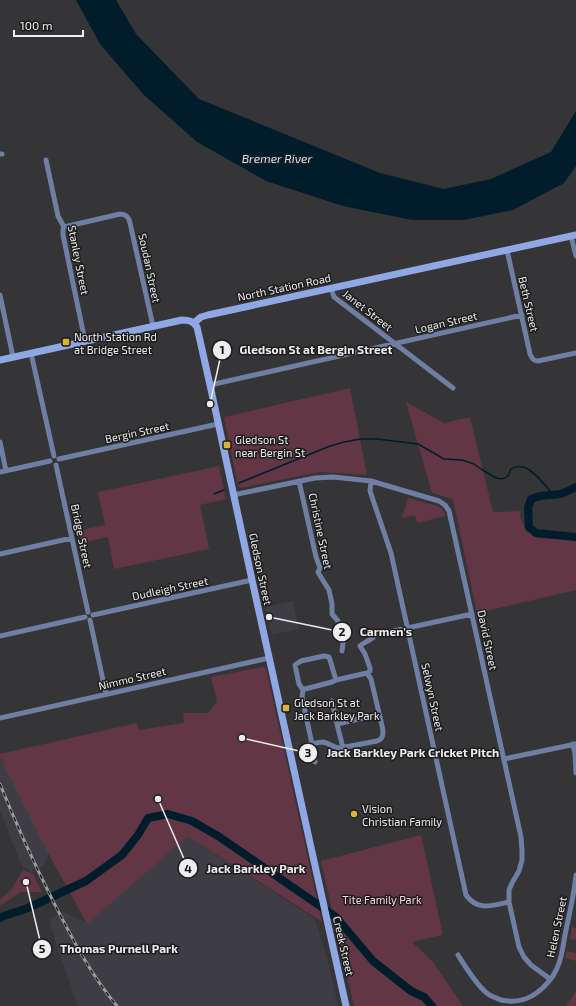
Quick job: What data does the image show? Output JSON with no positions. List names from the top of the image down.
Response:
{
  "streets": {
    "street": [
      "Stanley Street",
      "Soudan Street",
      "North Station Road",
      "Beth Street",
      "Janet Street",
      "Logan Street",
      "Bergin Street",
      "Christine Street",
      "Bridge Street",
      "Gledson Street",
      "Dudleigh Street",
      "David Street",
      "Nimmo Street",
      "Selwyn Street",
      "Helen Street",
      "Creek Street"
    ]
  },
  "crossings": [
    ["Stanley Street", "Soudan Street"],
    ["Stanley Street", "North Station Road"],
    ["Soudan Street", "North Station Road"],
    ["North Station Road", "Beth Street"],
    ["North Station Road", "Janet Street"],
    ["North Station Road", "Gledson Street"],
    ["Beth Street", "Logan Street"],
    ["Janet Street", "Logan Street"],
    ["Logan Street", "Gledson Street"],
    ["Bergin Street", "Bridge Street"],
    ["Bergin Street", "Gledson Street"],
    ["Christine Street", "David Street"],
    ["Bridge Street", "Dudleigh Street"],
    ["Bridge Street", "Nimmo Street"],
    ["Gledson Street", "Dudleigh Street"],
    ["Gledson Street", "David Street"],
    ["Gledson Street", "Nimmo Street"],
    ["Gledson Street", "Creek Street"],
    ["David Street", "Selwyn Street"],
    ["David Street", "Helen Street"]
  ],
  "water": ["Bremer River"],
  "parks": ["Tite Family Park"],
  "places": {
    "transit": ["North Station Rd at Bridge Street", "Gledson St near Bergin St", "Gledson St at Jack Barkley Park"],
    "other": [
      "Gledson St at Bergin Street",
      "Carmen's",
      "Jack Barkley Park Cricket Pitch",
      "Jack Barkley Park",
      "Vision Christian Family",
      "Thomas Purnell Park"
    ]
  },
  "scale_bar": "100 m"
}
